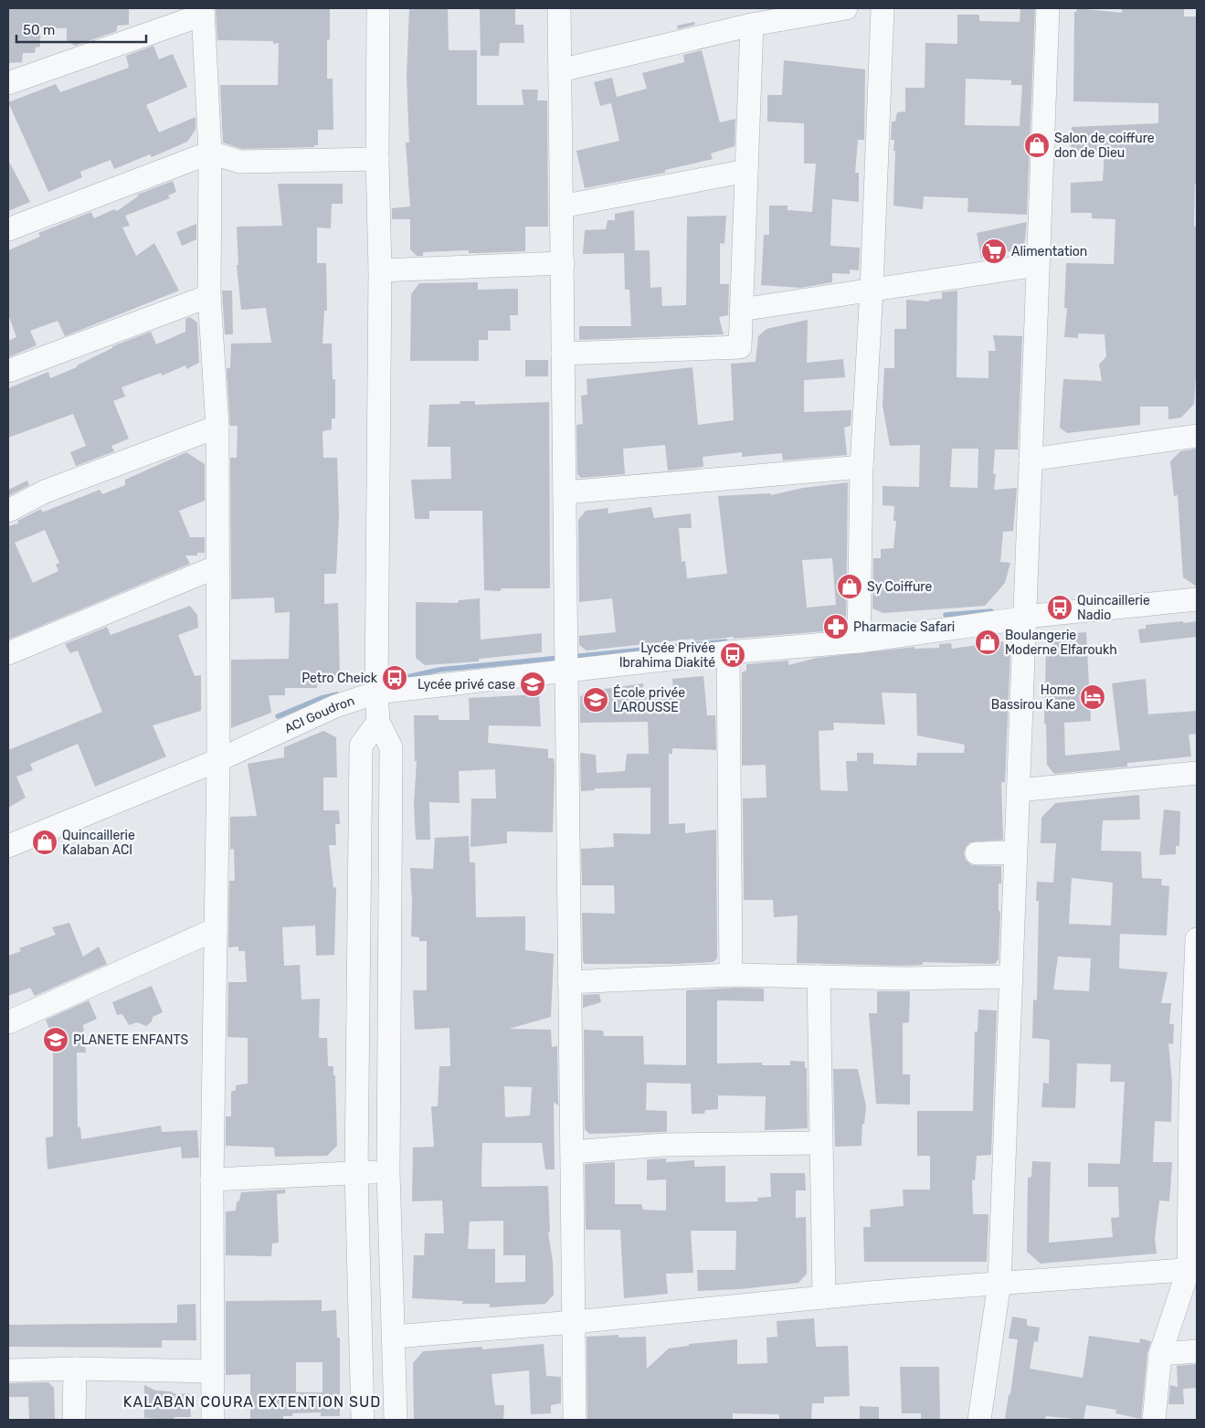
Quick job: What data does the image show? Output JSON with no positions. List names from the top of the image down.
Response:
{
  "streets": {
    "street": ["ACI Goudron"]
  },
  "districts": ["KALABAN COURA EXTENTION SUD"],
  "places": {
    "shop": [
      "Salon de coiffure don de Dieu",
      "Sy Coiffure",
      "Boulangerie Moderne Elfaroukh",
      "Quincaillerie Kalaban ACI"
    ],
    "supermarket": ["Alimentation"],
    "bus stop": ["Quincaillerie Nadio", "Lycée Privée Ibrahima Diakité", "Petro Cheick"],
    "pharmacy": ["Pharmacie Safari"],
    "school or university": ["Lycée privé case", "École privée LAROUSSE", "PLANETE ENFANTS"],
    "hotel": ["Home Bassirou Kane"]
  },
  "scale_bar": "50 m"
}
